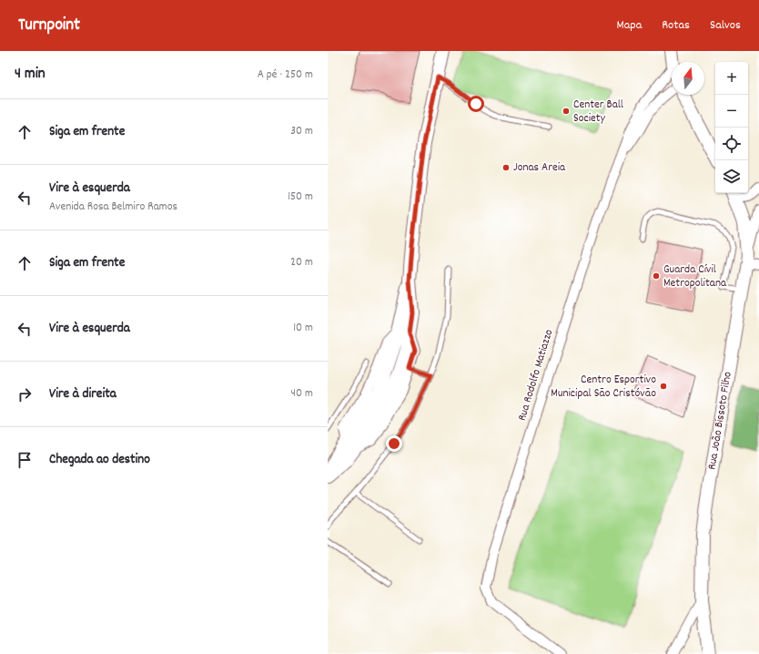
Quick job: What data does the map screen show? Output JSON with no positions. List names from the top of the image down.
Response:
{
  "streets": {
    "main road": ["Rua João Bissoto Filho"],
    "street": ["Rua Rodolfo Matiazzo"]
  },
  "places": [
    "Center Ball Society",
    "Jonas Areia",
    "Guarda Cívil Metropolitana",
    "Centro Esportivo Municipal São Cristóvão"
  ],
  "north": "top",
  "page": {
    "header": "Turnpoint",
    "nav": ["Mapa", "Rotas", "Salvos"],
    "heading": ["4 min", "A pé · 250 m"],
    "map_buttons": ["+", "−"],
    "list": [
      ["Siga em frente", "30 m"],
      ["Vire à esquerda", "Avenida Rosa Belmiro Ramos", "150 m"],
      ["Siga em frente", "20 m"],
      ["Vire à esquerda", "10 m"],
      ["Vire à direita", "40 m"],
      "Chegada ao destino"
    ]
  }
}
